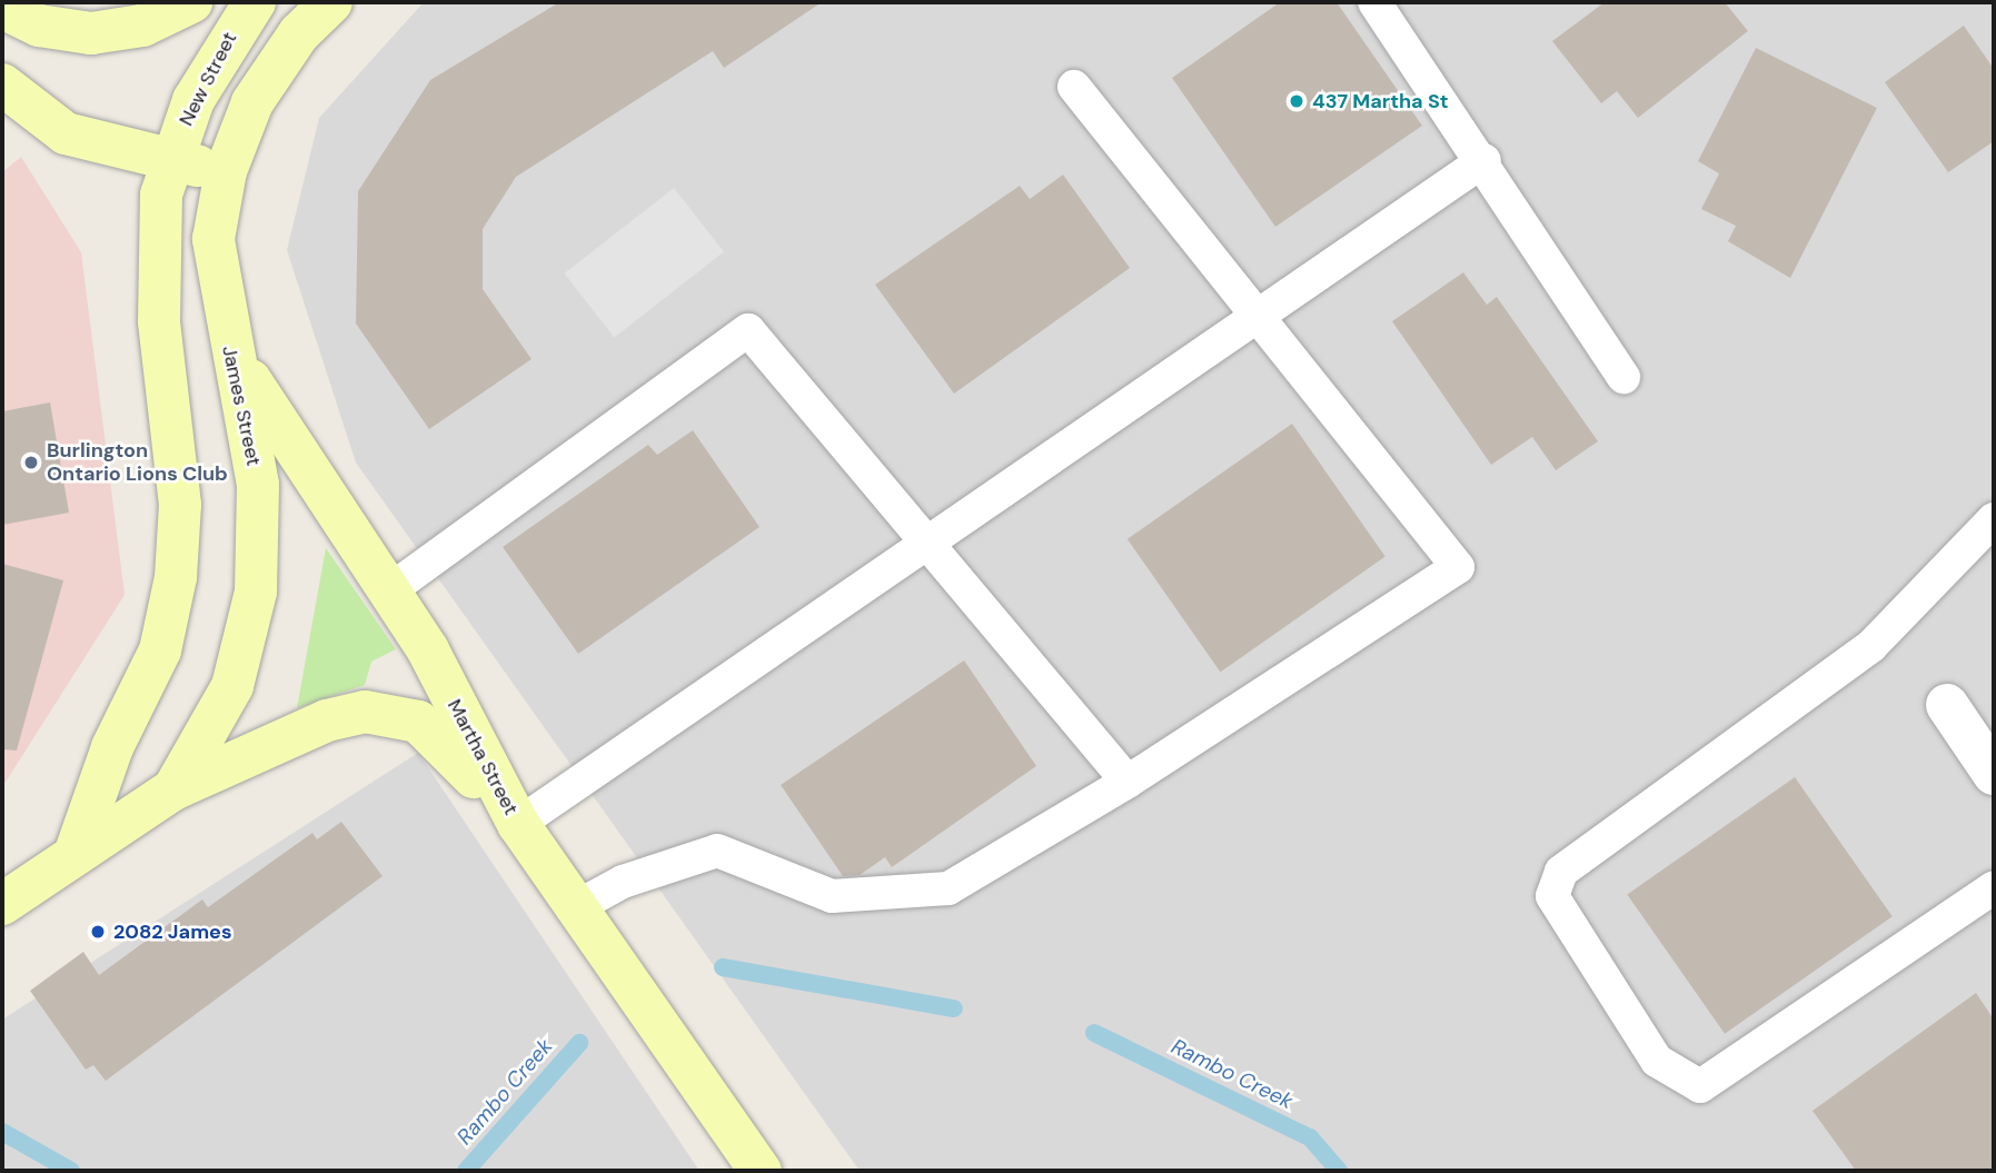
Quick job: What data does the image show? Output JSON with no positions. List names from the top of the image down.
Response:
{
  "streets": {
    "main road": ["New Street", "James Street", "Martha Street"]
  },
  "crossings": [
    ["James Street", "Martha Street"]
  ],
  "water": ["Rambo Creek"],
  "places": ["437 Martha St", "Burlington Ontario Lions Club", "2082 James"]
}
